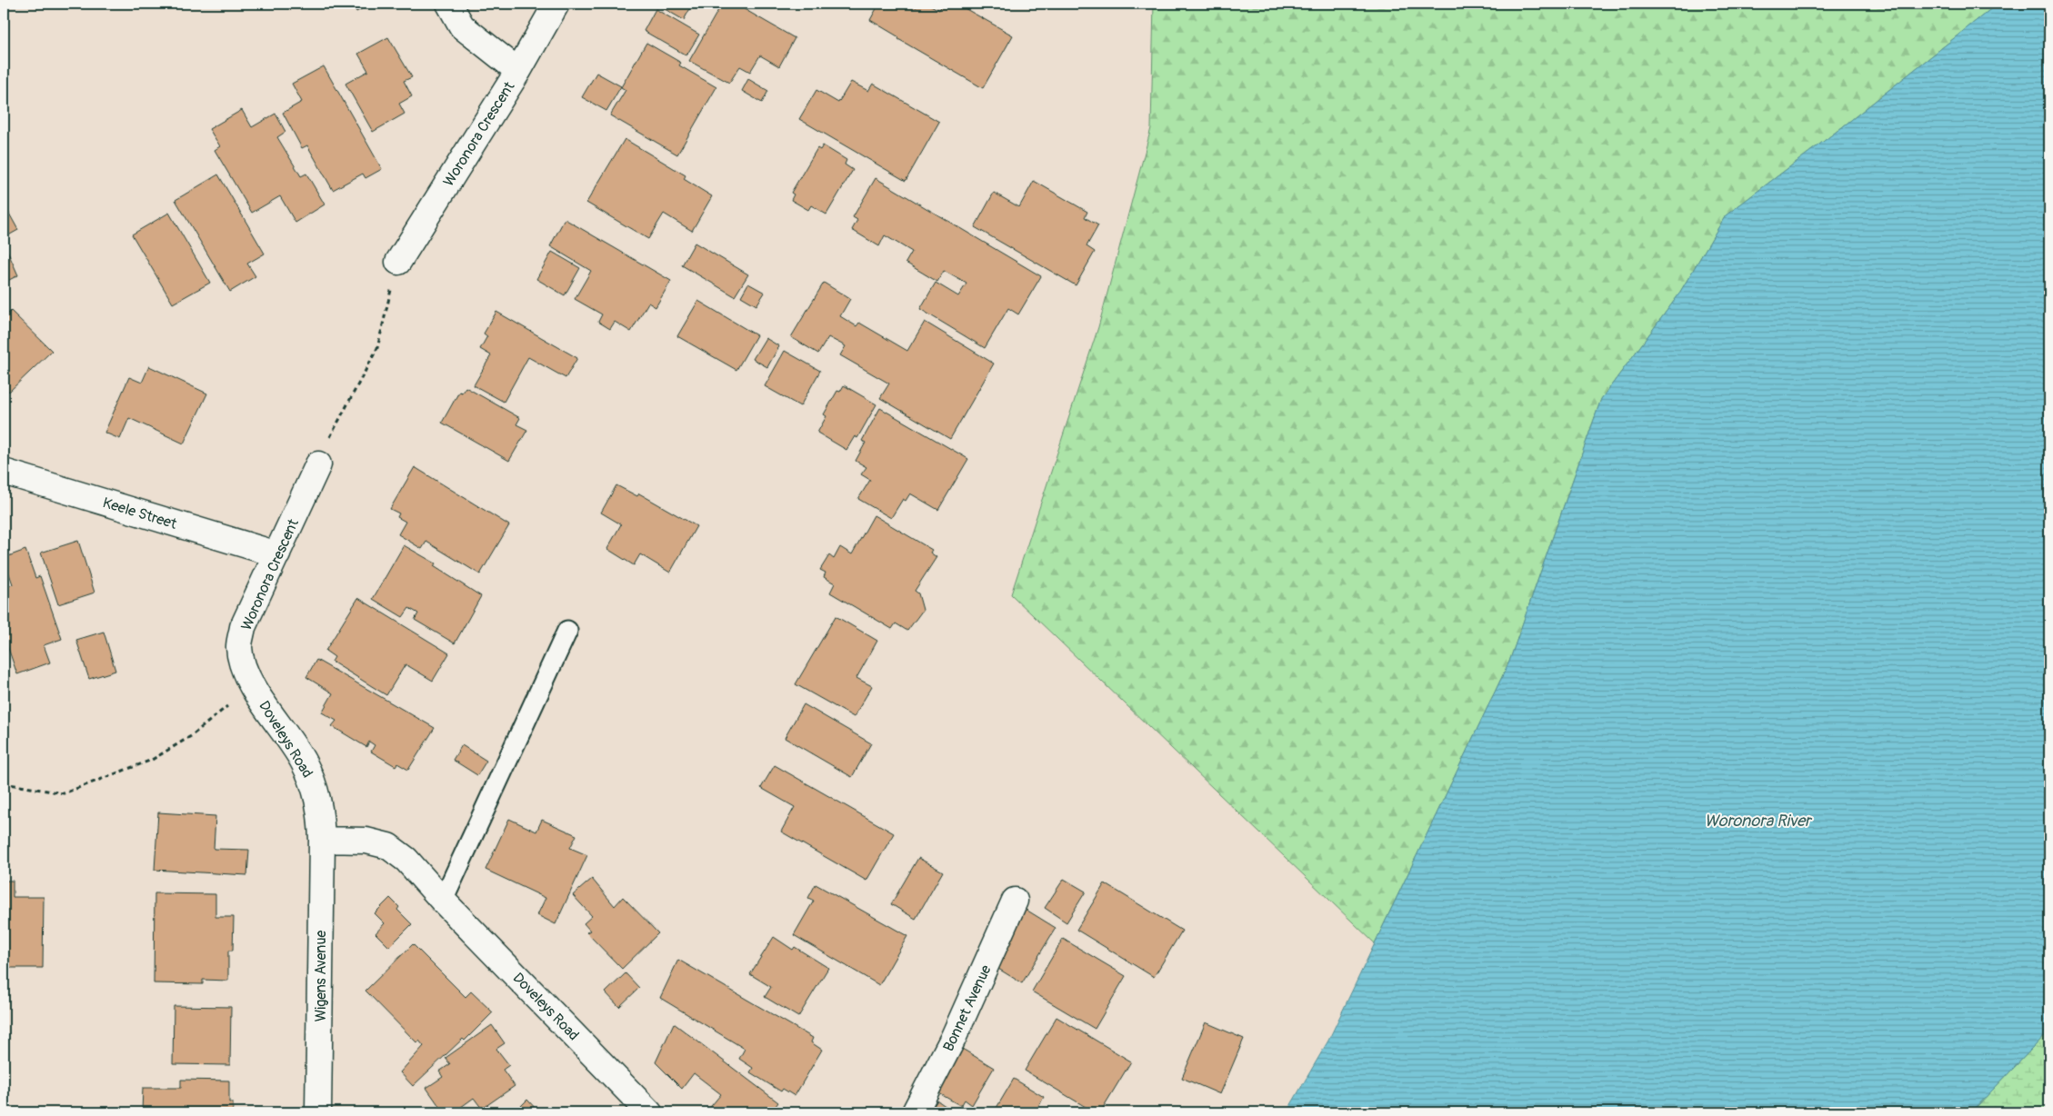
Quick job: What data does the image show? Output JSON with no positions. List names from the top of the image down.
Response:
{
  "streets": {
    "street": [
      "Woronora Crescent",
      "Keele Street",
      "Doveleys Road",
      "Wigens Avenue",
      "Bonnet Avenue"
    ]
  },
  "crossings": [
    ["Woronora Crescent", "Keele Street"],
    ["Woronora Crescent", "Doveleys Road"],
    ["Doveleys Road", "Wigens Avenue"]
  ],
  "water": ["Woronora River"]
}
